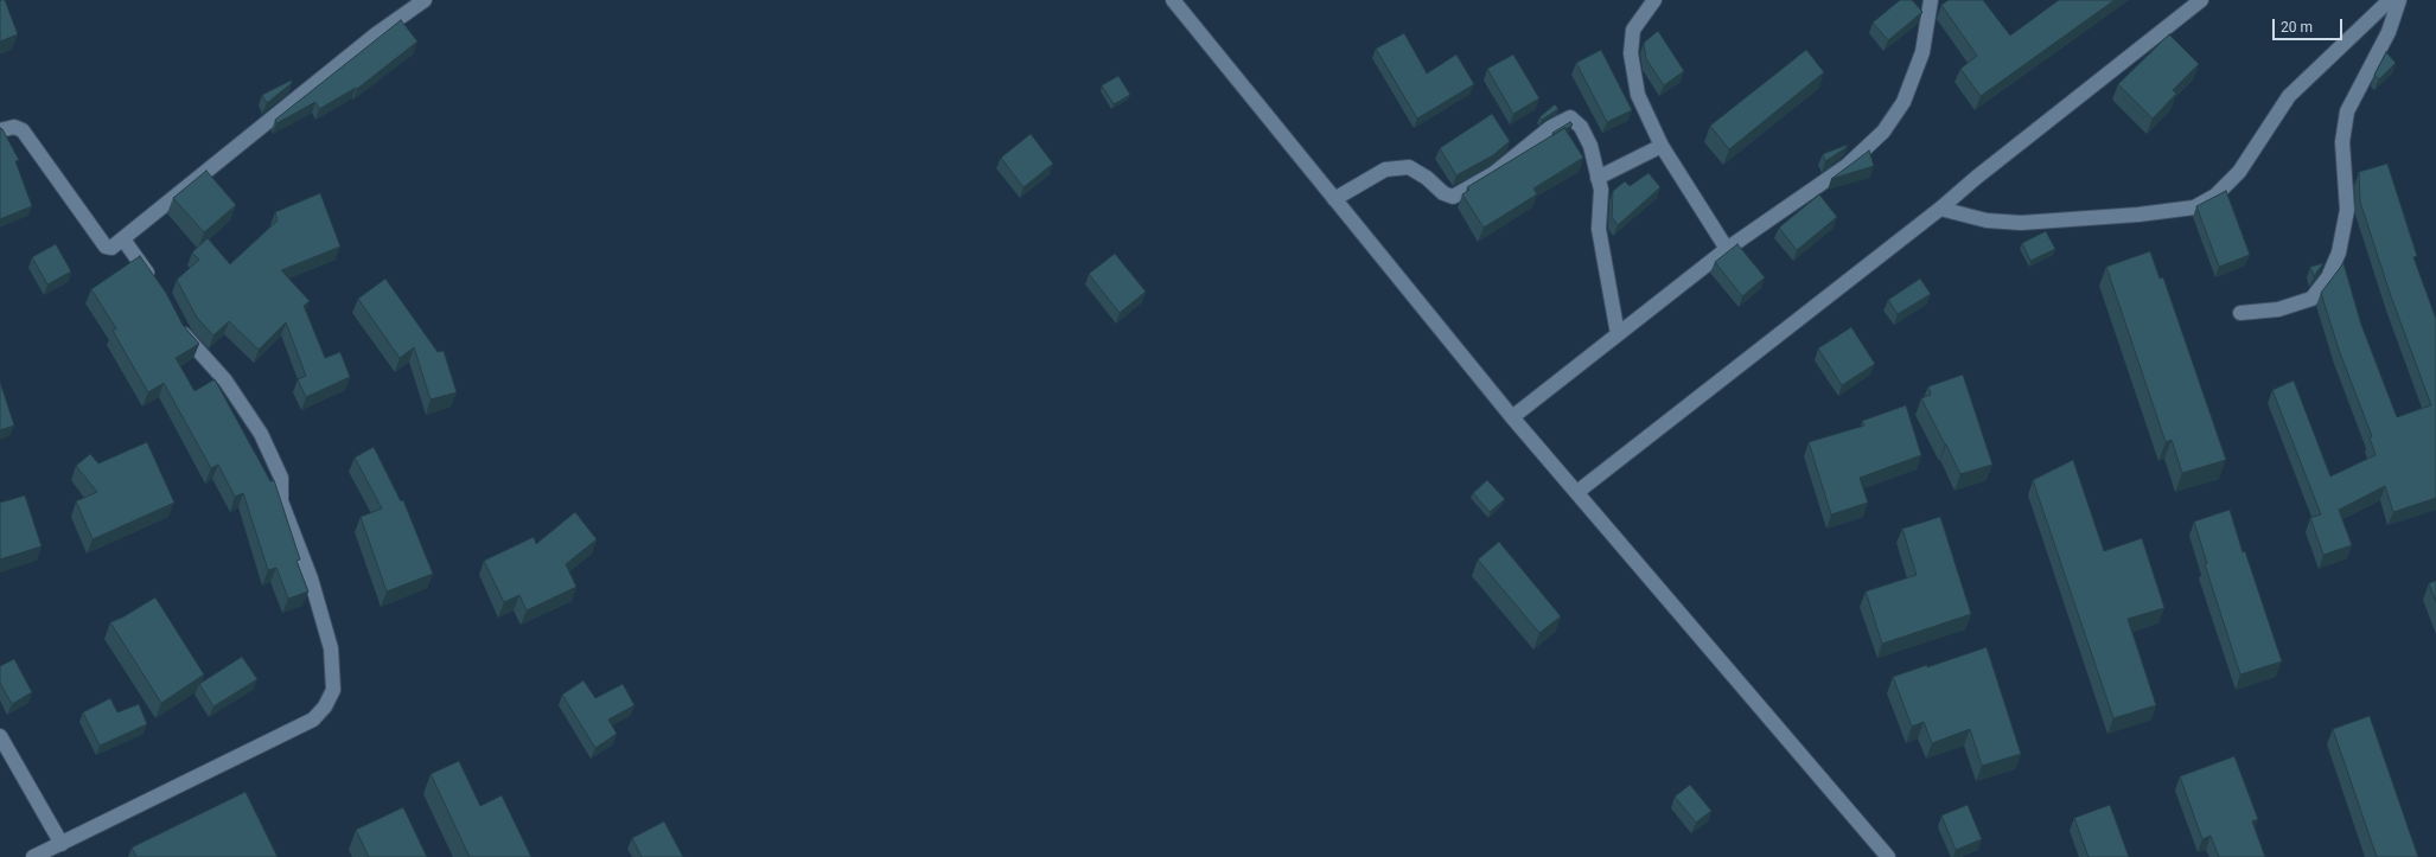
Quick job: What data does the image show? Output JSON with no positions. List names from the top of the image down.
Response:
{
  "scale_bar": "20 m"
}
